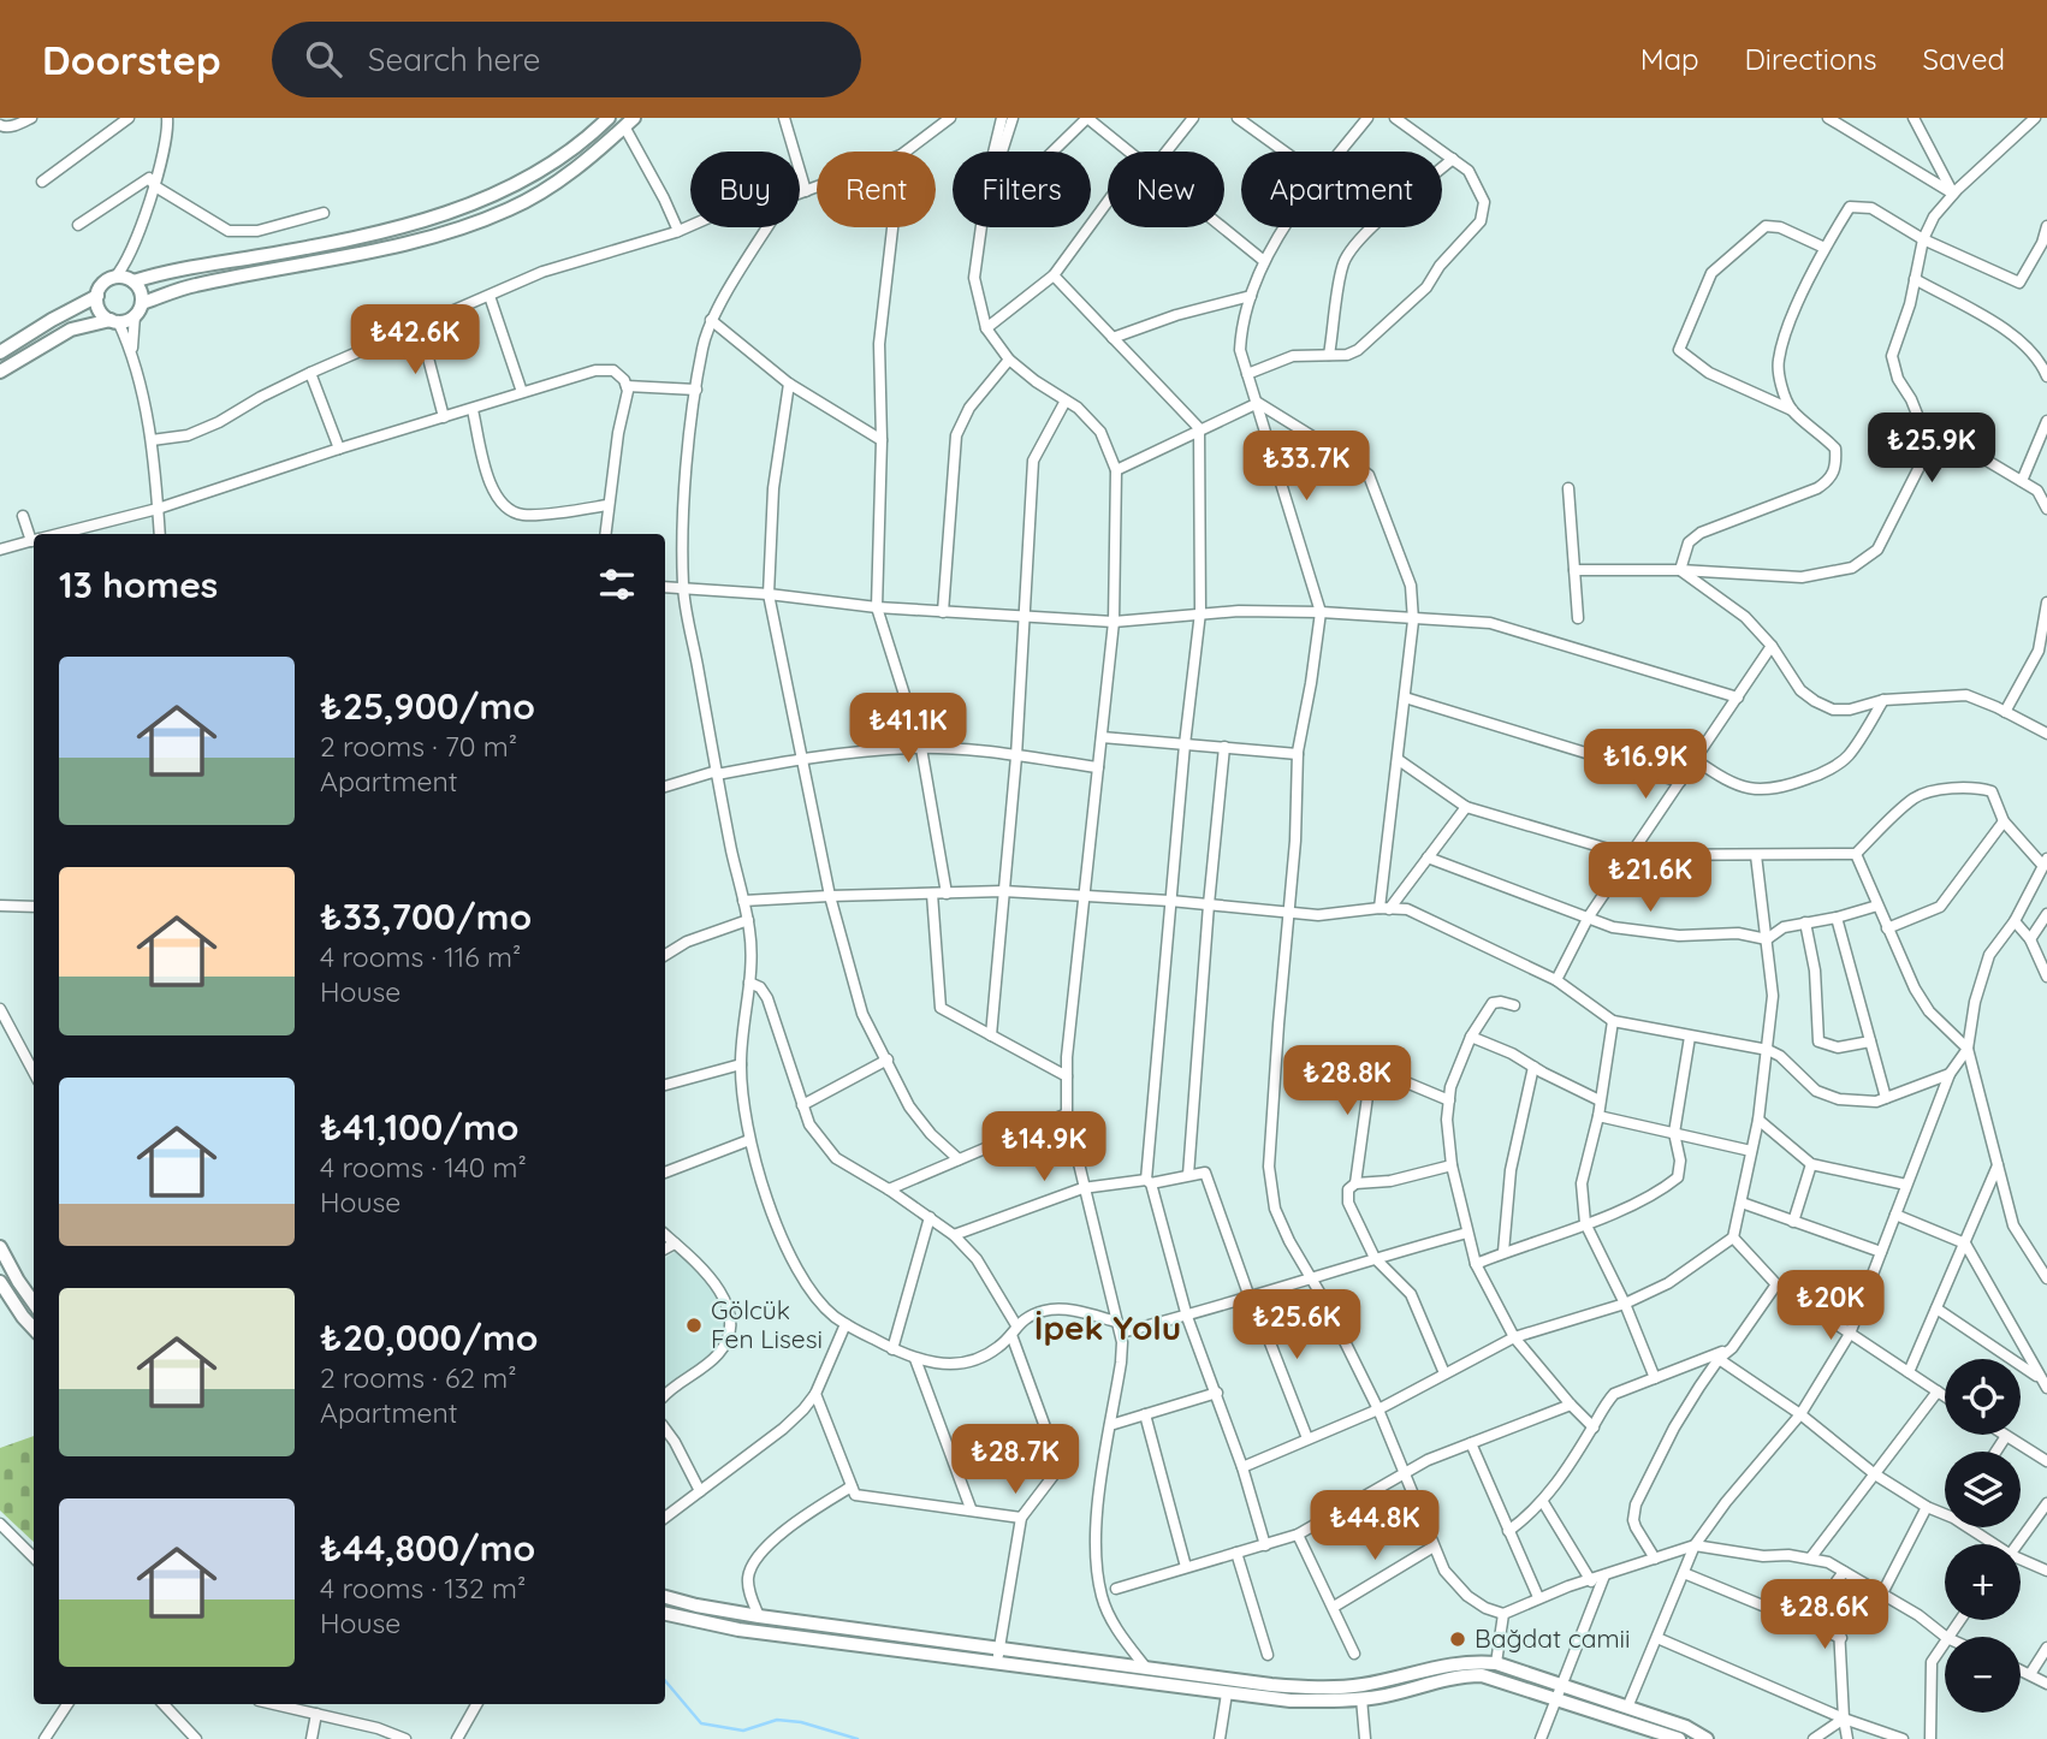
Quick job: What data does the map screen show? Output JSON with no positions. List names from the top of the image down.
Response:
{
  "districts": ["İpek Yolu"],
  "places": ["Gölcük Fen Lisesi", "Bağdat camii"],
  "page": {
    "header": "Doorstep",
    "search": "Search here",
    "nav": ["Map", "Directions", "Saved"],
    "chip": [
      "Buy",
      "Rent",
      "Filters",
      "New",
      "Apartment"
    ],
    "price": [
      "₺42.6K",
      "₺25.9K",
      "₺33.7K",
      "₺41.1K",
      "₺16.9K",
      "₺21.6K",
      "₺28.8K",
      "₺14.9K",
      "₺20K",
      "₺25.6K",
      "₺28.7K",
      "₺44.8K",
      "₺28.6K"
    ],
    "heading": "13 homes",
    "list": [
      {
        "name": "₺25,900/mo",
        "note": "2 rooms · 70 m² · Apartment"
      },
      {
        "name": "₺33,700/mo",
        "note": "4 rooms · 116 m² · House"
      },
      {
        "name": "₺41,100/mo",
        "note": "4 rooms · 140 m² · House"
      },
      {
        "name": "₺20,000/mo",
        "note": "2 rooms · 62 m² · Apartment"
      },
      {
        "name": "₺44,800/mo",
        "note": "4 rooms · 132 m² · House"
      }
    ],
    "map_buttons": ["+", "−"]
  }
}
